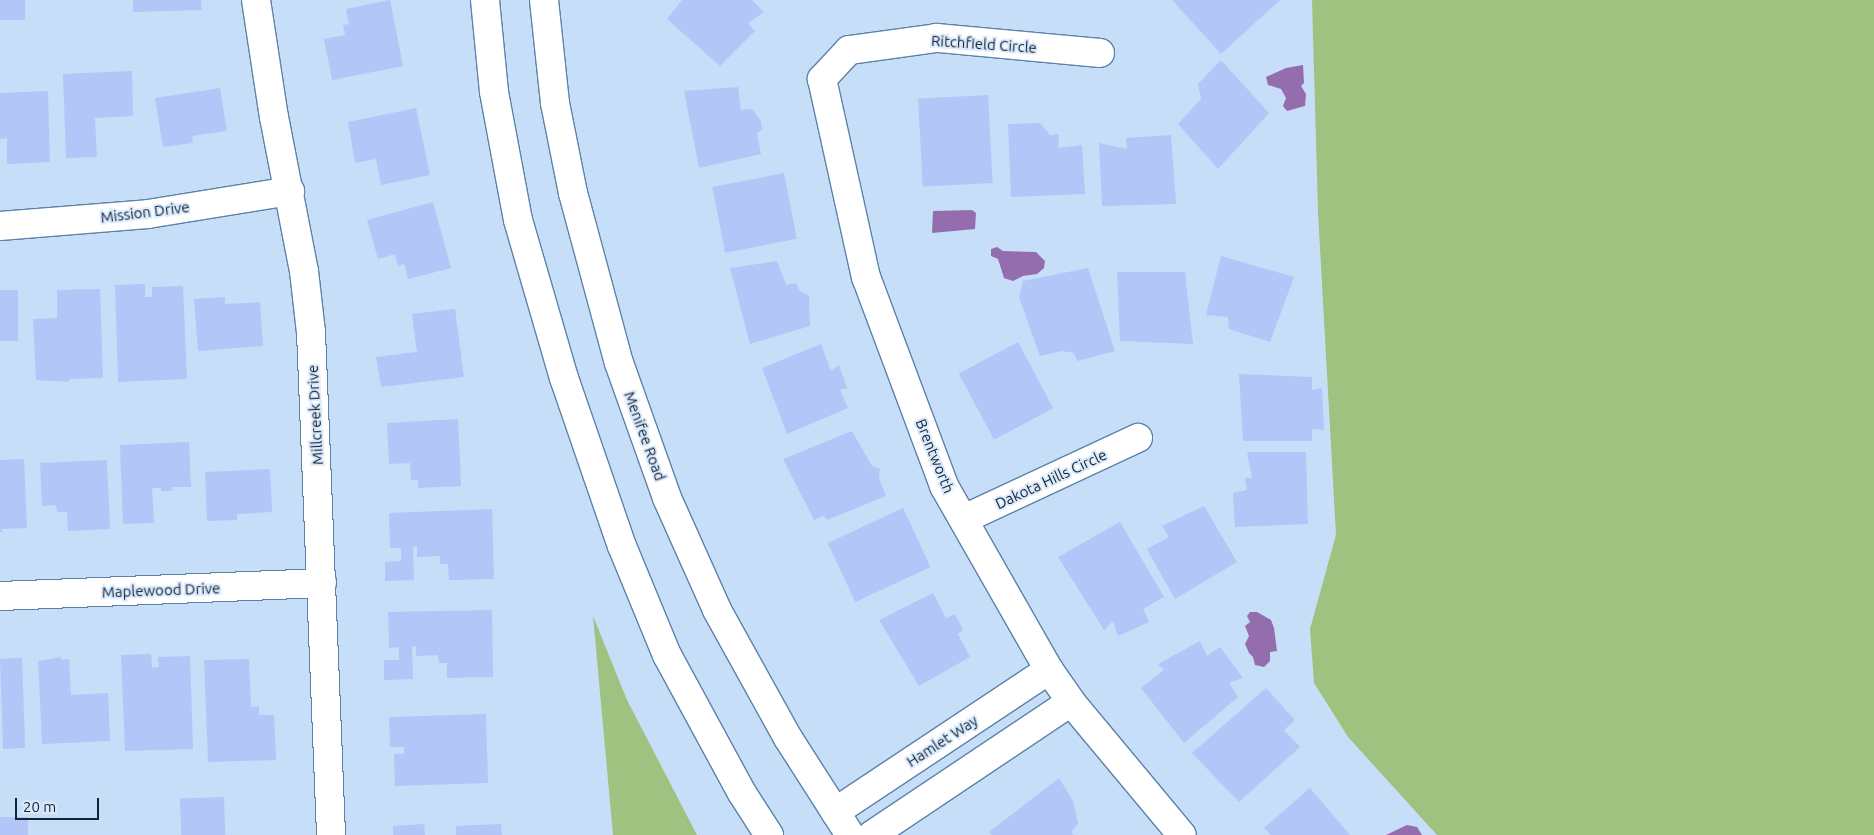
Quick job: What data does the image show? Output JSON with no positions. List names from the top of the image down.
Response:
{
  "streets": {
    "street": [
      "Ritchfield Circle",
      "Mission Drive",
      "Millcreek Drive",
      "Menifee Road",
      "Brentworth",
      "Dakota Hills Circle",
      "Maplewood Drive",
      "Hamlet Way"
    ]
  },
  "crossings": [
    ["Ritchfield Circle", "Brentworth"],
    ["Mission Drive", "Millcreek Drive"],
    ["Millcreek Drive", "Maplewood Drive"],
    ["Menifee Road", "Hamlet Way"],
    ["Brentworth", "Dakota Hills Circle"],
    ["Brentworth", "Hamlet Way"]
  ],
  "scale_bar": "20 m"
}
